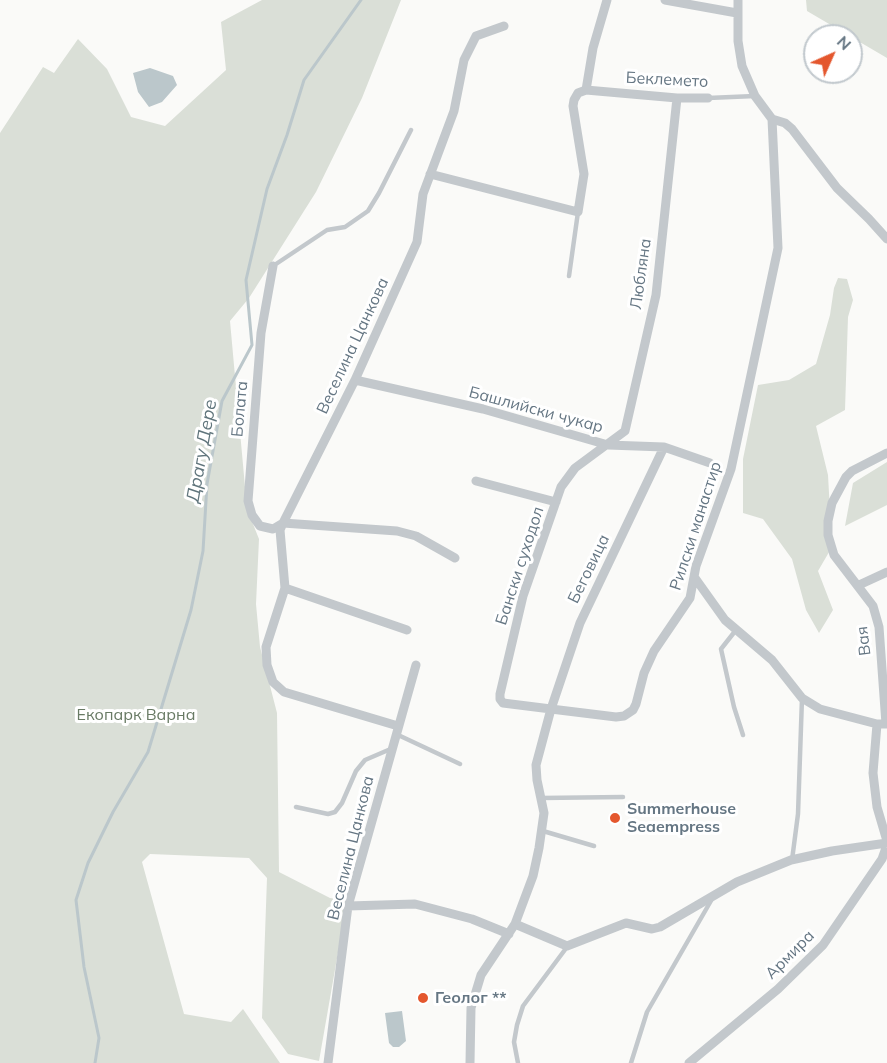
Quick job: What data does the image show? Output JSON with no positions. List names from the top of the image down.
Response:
{
  "streets": {
    "street": [
      "Беклемето",
      "Любляна",
      "Веселина Цанкова",
      "Болата",
      "Башлийски чукар",
      "Рилски манастир",
      "Бански суходол",
      "Беговица",
      "Вая",
      "Армира"
    ]
  },
  "crossings": [
    ["Беклемето", "Любляна"],
    ["Любляна", "Башлийски чукар"],
    ["Любляна", "Бански суходол"],
    ["Веселина Цанкова", "Болата"],
    ["Веселина Цанкова", "Башлийски чукар"],
    ["Башлийски чукар", "Бански суходол"],
    ["Башлийски чукар", "Беговица"],
    ["Рилски манастир", "Бански суходол"],
    ["Рилски манастир", "Беговица"],
    ["Бански суходол", "Беговица"],
    ["Вая", "Армира"]
  ],
  "water": ["Драгу Дере"],
  "parks": ["Екопарк Варна"],
  "places": ["Summerhouse Seaempress", "Геолог **"],
  "north": "top right"
}
